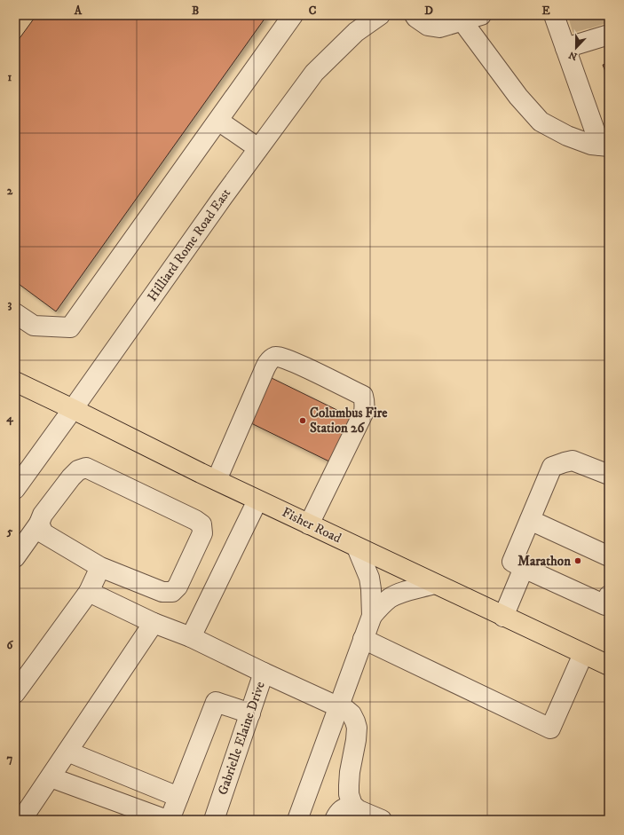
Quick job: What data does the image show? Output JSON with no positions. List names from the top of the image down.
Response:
{
  "streets": {
    "main road": ["Fisher Road"],
    "street": ["Hilliard Rome Road East", "Gabrielle Elaine Drive"]
  },
  "crossings": [
    ["Hilliard Rome Road East", "Fisher Road"]
  ],
  "places": ["Columbus Fire Station 26", "Marathon"],
  "north": "bottom",
  "grid": {
    "columns": [
      "A",
      "B",
      "C",
      "D",
      "E"
    ],
    "rows": [
      "1",
      "2",
      "3",
      "4",
      "5",
      "6",
      "7"
    ]
  }
}
